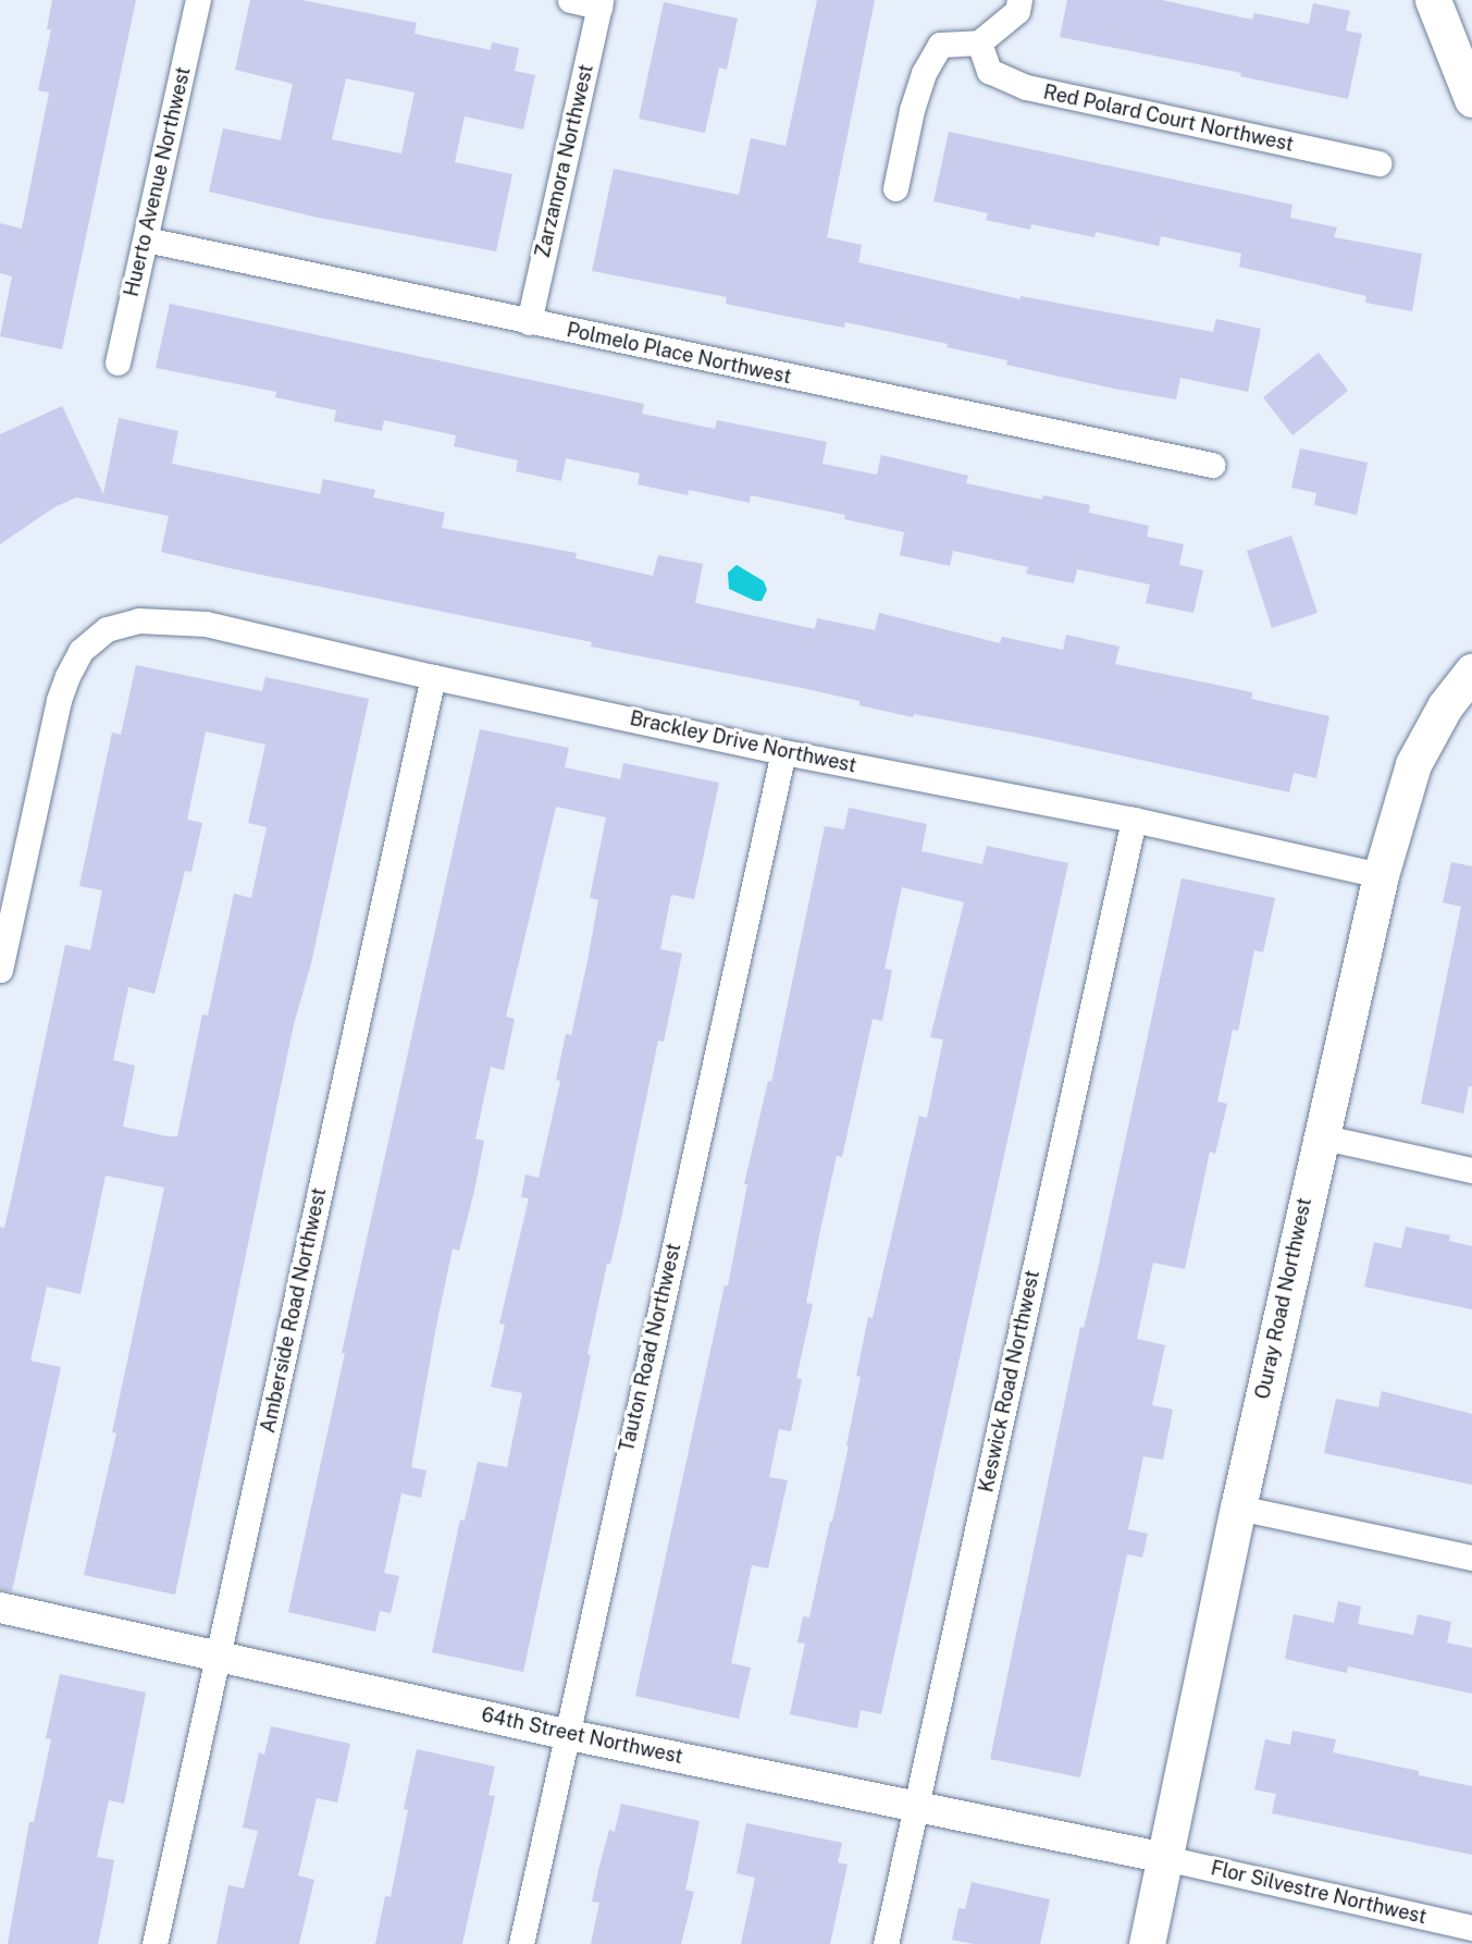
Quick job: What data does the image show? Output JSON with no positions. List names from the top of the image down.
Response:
{
  "streets": {
    "main road": ["Ouray Road Northwest"],
    "street": [
      "Red Polard Court Northwest",
      "Zarzamora Northwest",
      "Huerto Avenue Northwest",
      "Polmelo Place Northwest",
      "Brackley Drive Northwest",
      "Amberside Road Northwest",
      "Tauton Road Northwest",
      "Keswick Road Northwest",
      "64th Street Northwest",
      "Flor Silvestre Northwest"
    ]
  },
  "crossings": [
    ["Zarzamora Northwest", "Polmelo Place Northwest"],
    ["Huerto Avenue Northwest", "Polmelo Place Northwest"],
    ["Brackley Drive Northwest", "Ouray Road Northwest"],
    ["Brackley Drive Northwest", "Amberside Road Northwest"],
    ["Brackley Drive Northwest", "Tauton Road Northwest"],
    ["Brackley Drive Northwest", "Keswick Road Northwest"],
    ["Ouray Road Northwest", "64th Street Northwest"],
    ["Ouray Road Northwest", "Flor Silvestre Northwest"],
    ["Amberside Road Northwest", "64th Street Northwest"],
    ["Tauton Road Northwest", "64th Street Northwest"],
    ["Keswick Road Northwest", "64th Street Northwest"],
    ["64th Street Northwest", "Flor Silvestre Northwest"]
  ]
}
